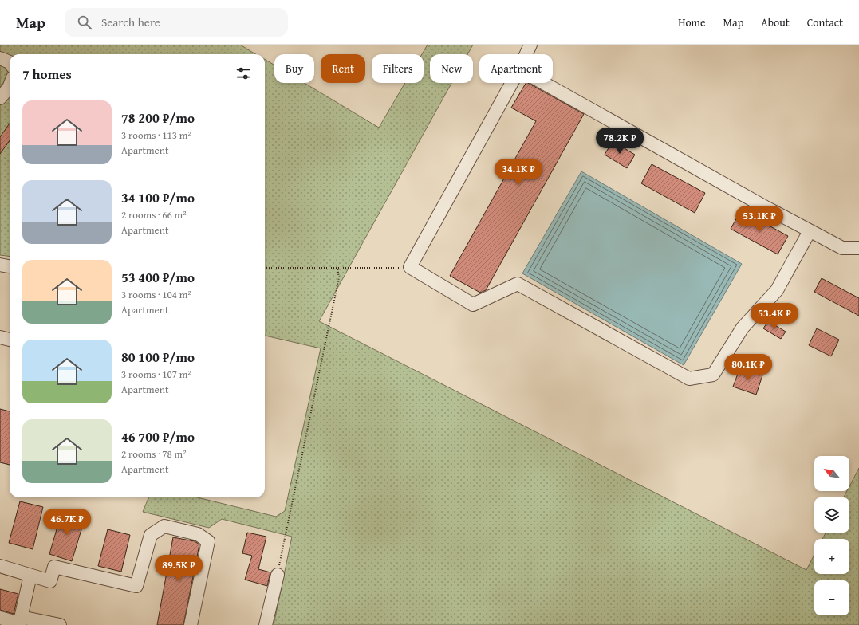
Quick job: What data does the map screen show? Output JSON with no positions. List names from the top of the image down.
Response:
{
  "north": "top left",
  "page": {
    "header": "Map",
    "search": "Search here",
    "nav": [
      "Home",
      "Map",
      "About",
      "Contact"
    ],
    "chip": [
      "Buy",
      "Rent",
      "Filters",
      "New",
      "Apartment"
    ],
    "heading": "7 homes",
    "list": [
      {
        "name": "78 200 ₽/mo",
        "note": "3 rooms · 113 m² · Apartment"
      },
      {
        "name": "34 100 ₽/mo",
        "note": "2 rooms · 66 m² · Apartment"
      },
      {
        "name": "53 400 ₽/mo",
        "note": "3 rooms · 104 m² · Apartment"
      },
      {
        "name": "80 100 ₽/mo",
        "note": "3 rooms · 107 m² · Apartment"
      },
      {
        "name": "46 700 ₽/mo",
        "note": "2 rooms · 78 m² · Apartment"
      }
    ],
    "price": [
      "78.2K ₽",
      "34.1K ₽",
      "53.1K ₽",
      "53.4K ₽",
      "80.1K ₽",
      "46.7K ₽",
      "89.5K ₽"
    ],
    "map_buttons": ["+", "−"]
  }
}
